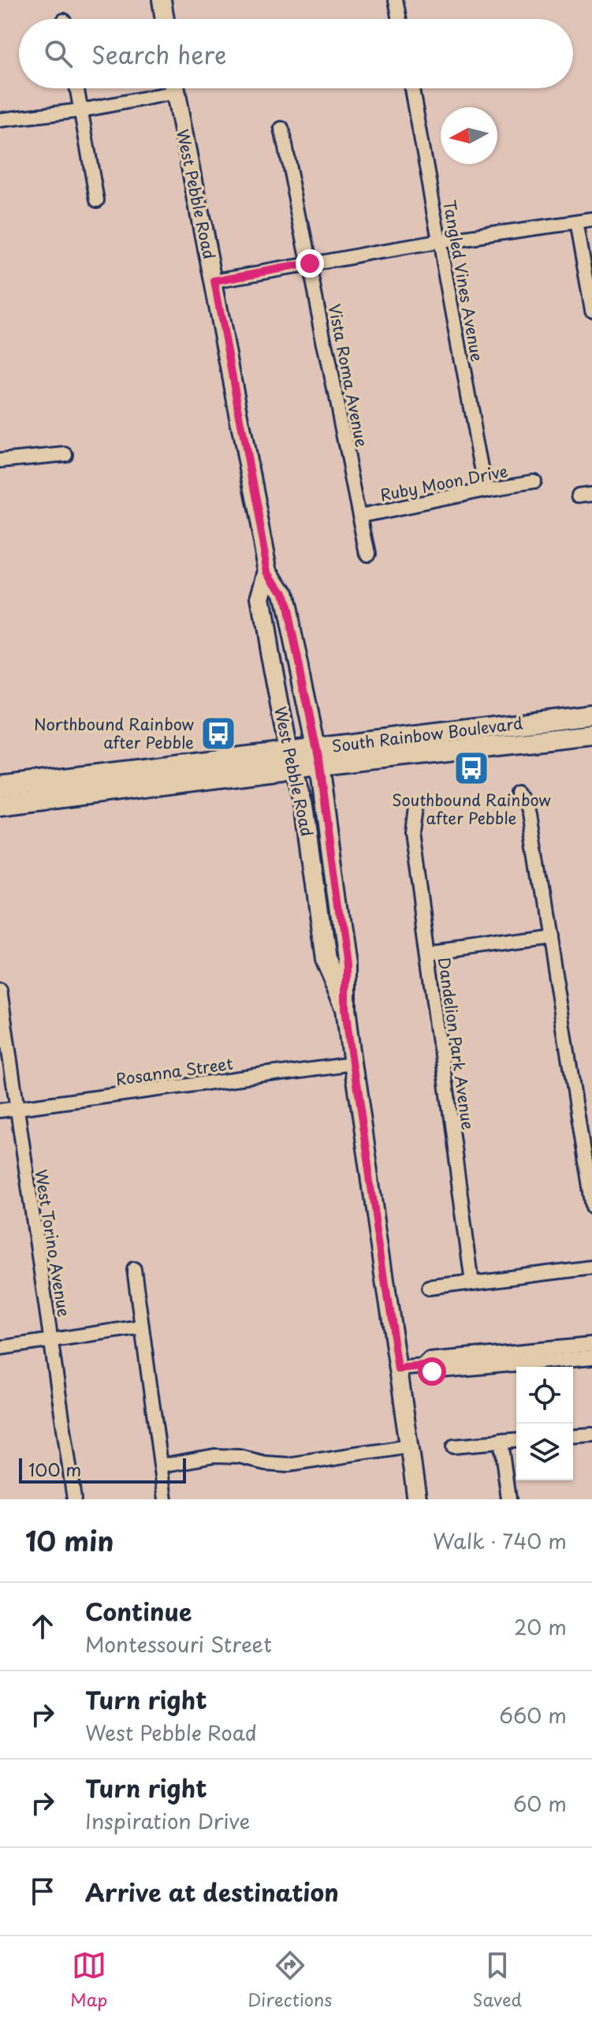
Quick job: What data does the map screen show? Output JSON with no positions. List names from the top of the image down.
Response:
{
  "streets": {
    "main road": ["South Rainbow Boulevard"],
    "street": [
      "West Pebble Road",
      "Tangled Vines Avenue",
      "Vista Roma Avenue",
      "Ruby Moon Drive",
      "Dandelion Park Avenue",
      "Rosanna Street",
      "West Torino Avenue"
    ]
  },
  "crossings": [
    ["West Pebble Road", "South Rainbow Boulevard"],
    ["West Pebble Road", "Rosanna Street"],
    ["Tangled Vines Avenue", "Ruby Moon Drive"],
    ["Vista Roma Avenue", "Ruby Moon Drive"],
    ["Rosanna Street", "West Torino Avenue"]
  ],
  "places": {
    "bus stop": ["Northbound Rainbow after Pebble", "Southbound Rainbow after Pebble"]
  },
  "scale_bar": "100 m",
  "north": "left",
  "page": {
    "search": "Search here",
    "scale": "100 m",
    "heading": ["10 min", "Walk · 740 m"],
    "list": [
      ["Continue", "Montessouri Street", "20 m"],
      ["Turn right", "West Pebble Road", "660 m"],
      ["Turn right", "Inspiration Drive", "60 m"],
      "Arrive at destination"
    ],
    "nav": ["Map", "Directions", "Saved"]
  }
}
